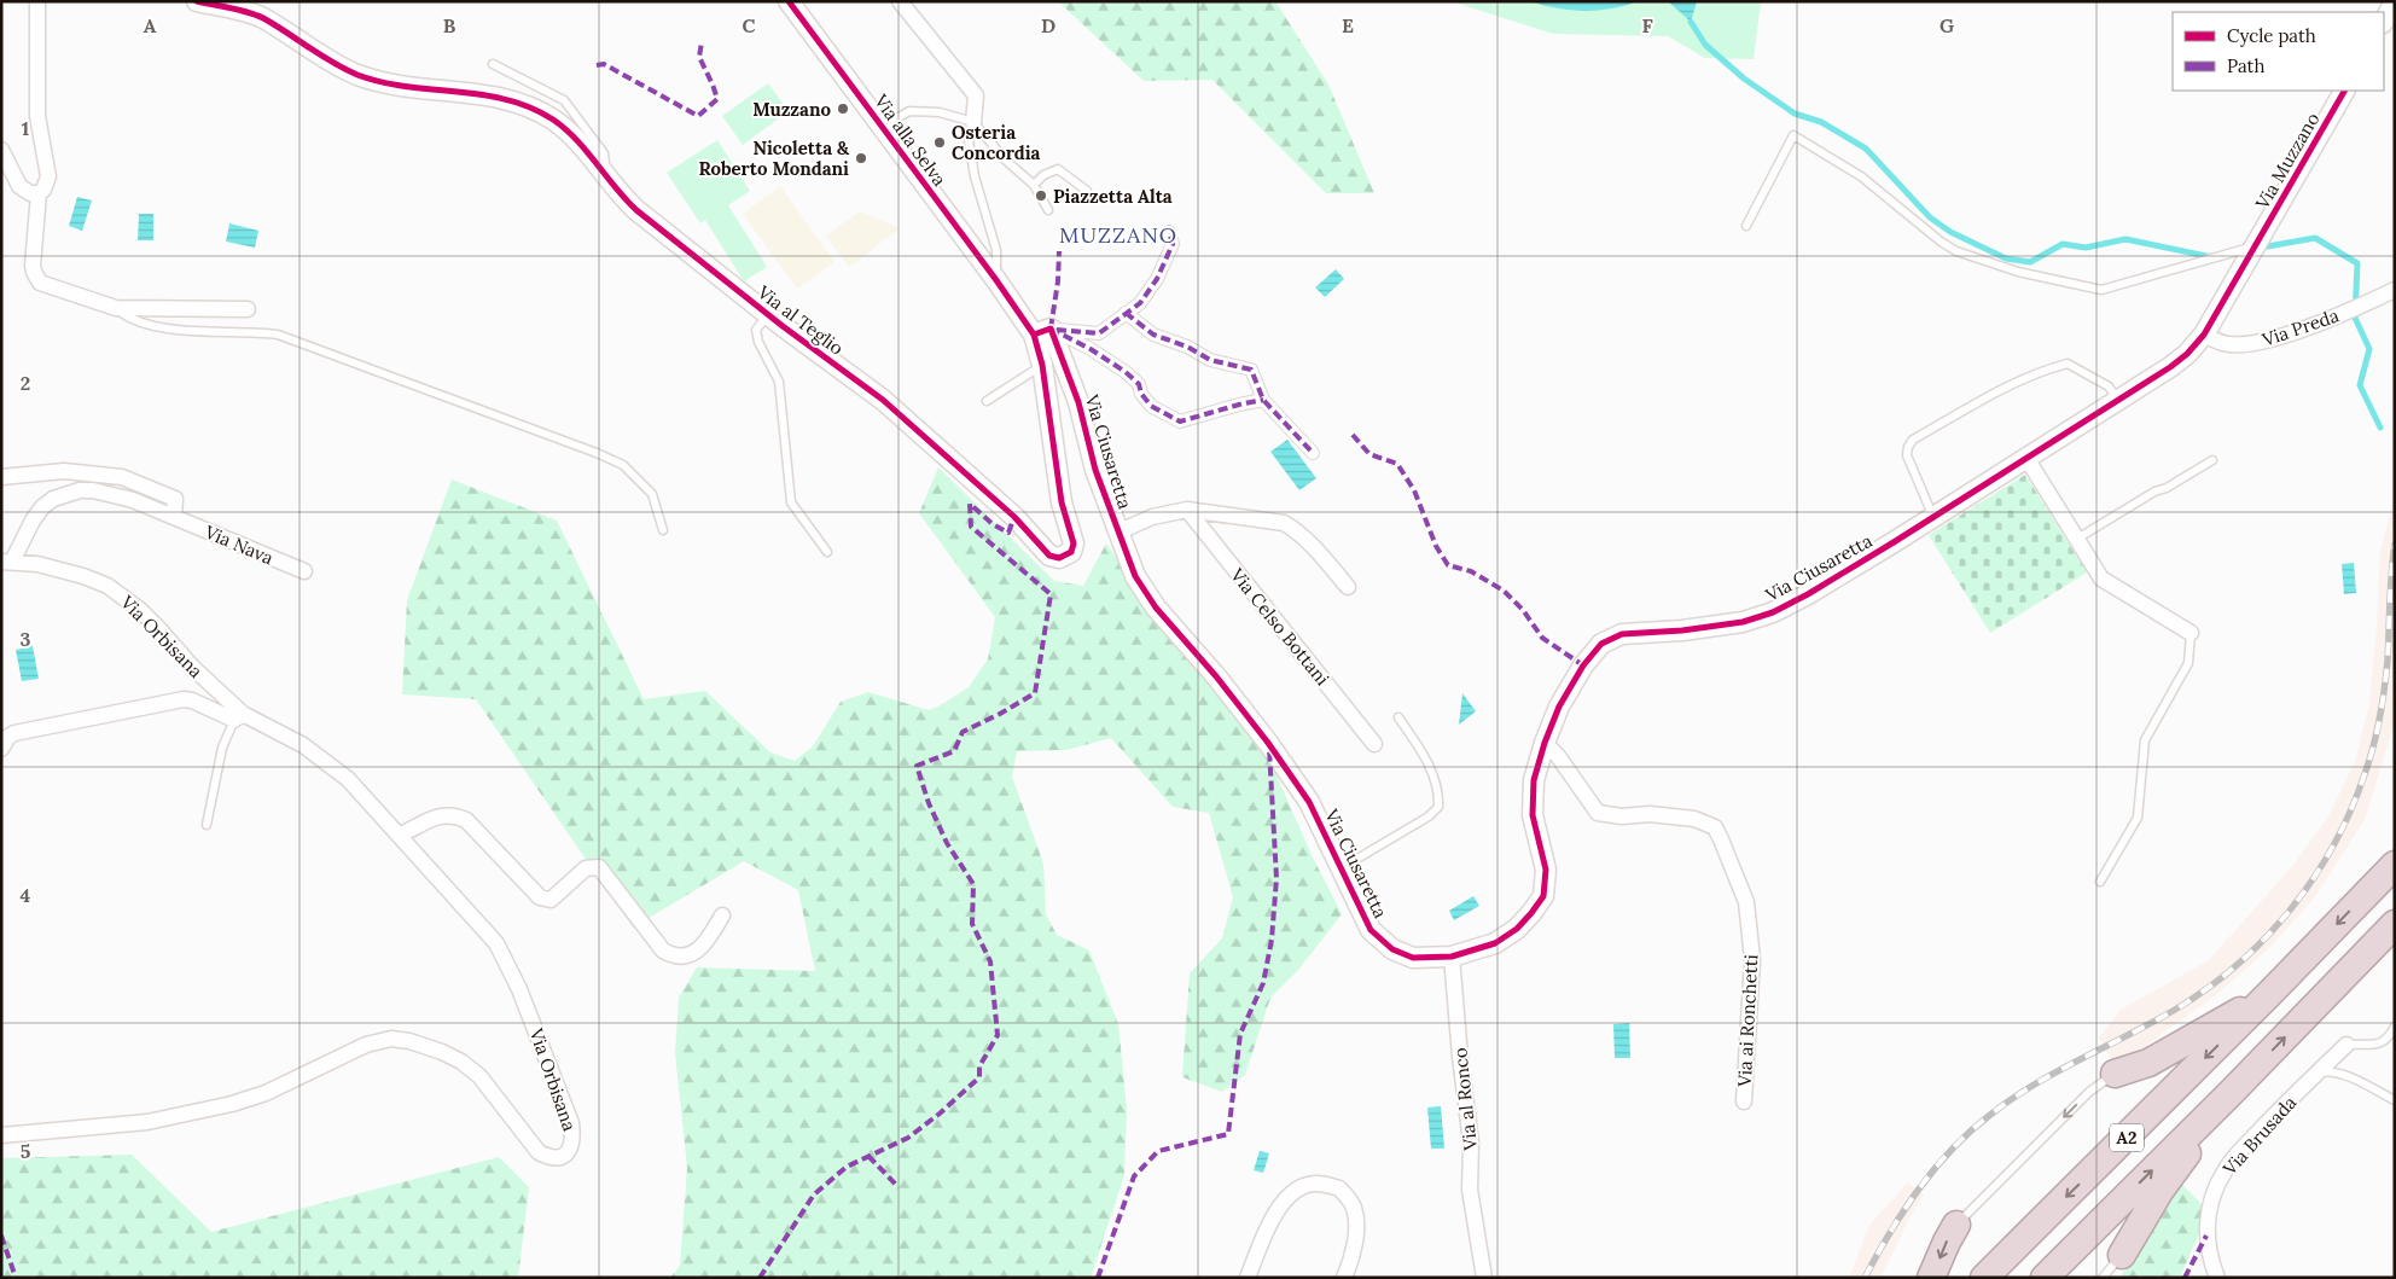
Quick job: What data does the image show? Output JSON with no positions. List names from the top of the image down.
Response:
{
  "streets": {
    "highway": ["A2"],
    "street": [
      "Via alla Selva",
      "Via Muzzano",
      "Via al Teglio",
      "Via Preda",
      "Via Ciusaretta",
      "Via Nava",
      "Via Celso Bottani",
      "Via Orbisana",
      "Via ai Ronchetti",
      "Via al Ronco",
      "Via Brusada"
    ]
  },
  "crossings": [
    ["Via alla Selva", "Via al Teglio"],
    ["Via Muzzano", "Via Preda"],
    ["Via Muzzano", "Via Ciusaretta"],
    ["Via al Teglio", "Via Ciusaretta"],
    ["Via Preda", "Via Ciusaretta"],
    ["Via Ciusaretta", "Via ai Ronchetti"],
    ["Via Ciusaretta", "Via al Ronco"],
    ["Via Nava", "Via Orbisana"]
  ],
  "districts": ["MUZZANO"],
  "places": [
    "Muzzano",
    "Osteria Concordia",
    "Nicoletta & Roberto Mondani",
    "Piazzetta Alta"
  ],
  "legend": ["Cycle path", "Path"],
  "grid": {
    "columns": [
      "A",
      "B",
      "C",
      "D",
      "E",
      "F",
      "G"
    ],
    "rows": [
      "1",
      "2",
      "3",
      "4",
      "5"
    ]
  }
}
